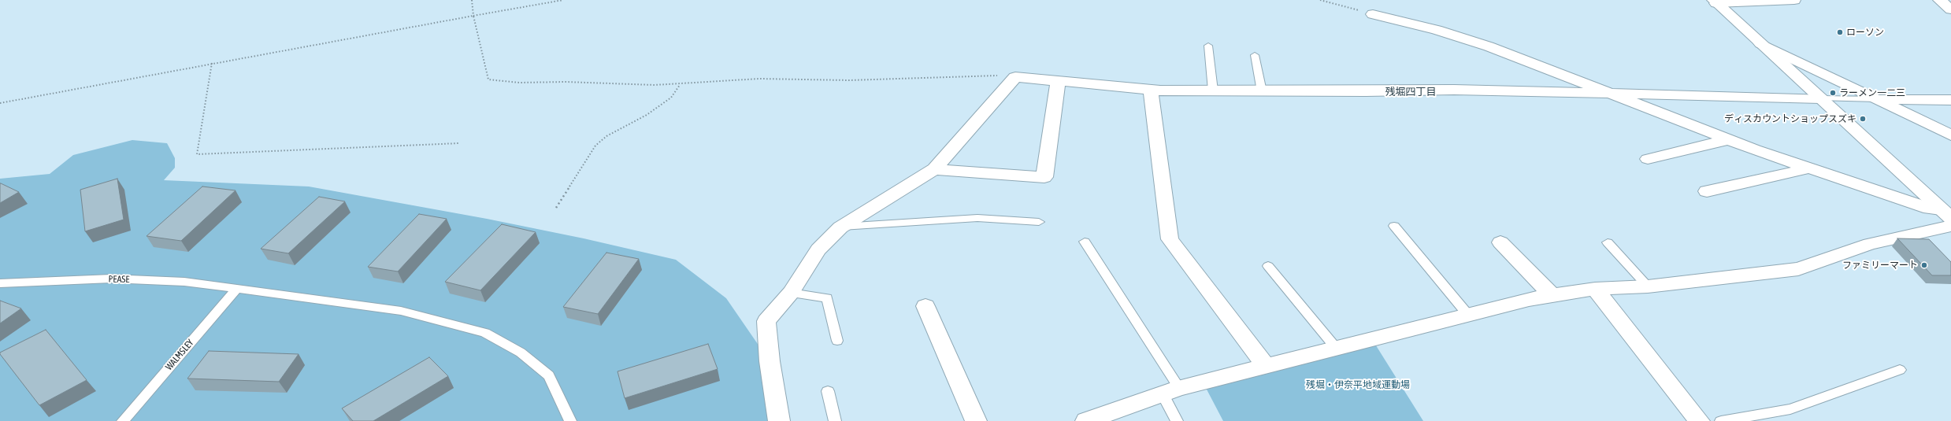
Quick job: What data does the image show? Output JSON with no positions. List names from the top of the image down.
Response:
{
  "streets": {
    "lane": ["PEASE", "WALMSLEY"]
  },
  "crossings": [
    ["PEASE", "WALMSLEY"]
  ],
  "districts": ["残堀四丁目"],
  "parks": ["残堀・伊奈平地域運動場"],
  "places": [
    "ローソン",
    "ラーメン一二三",
    "ディスカウントショップスズキ",
    "ファミリーマート"
  ]
}
